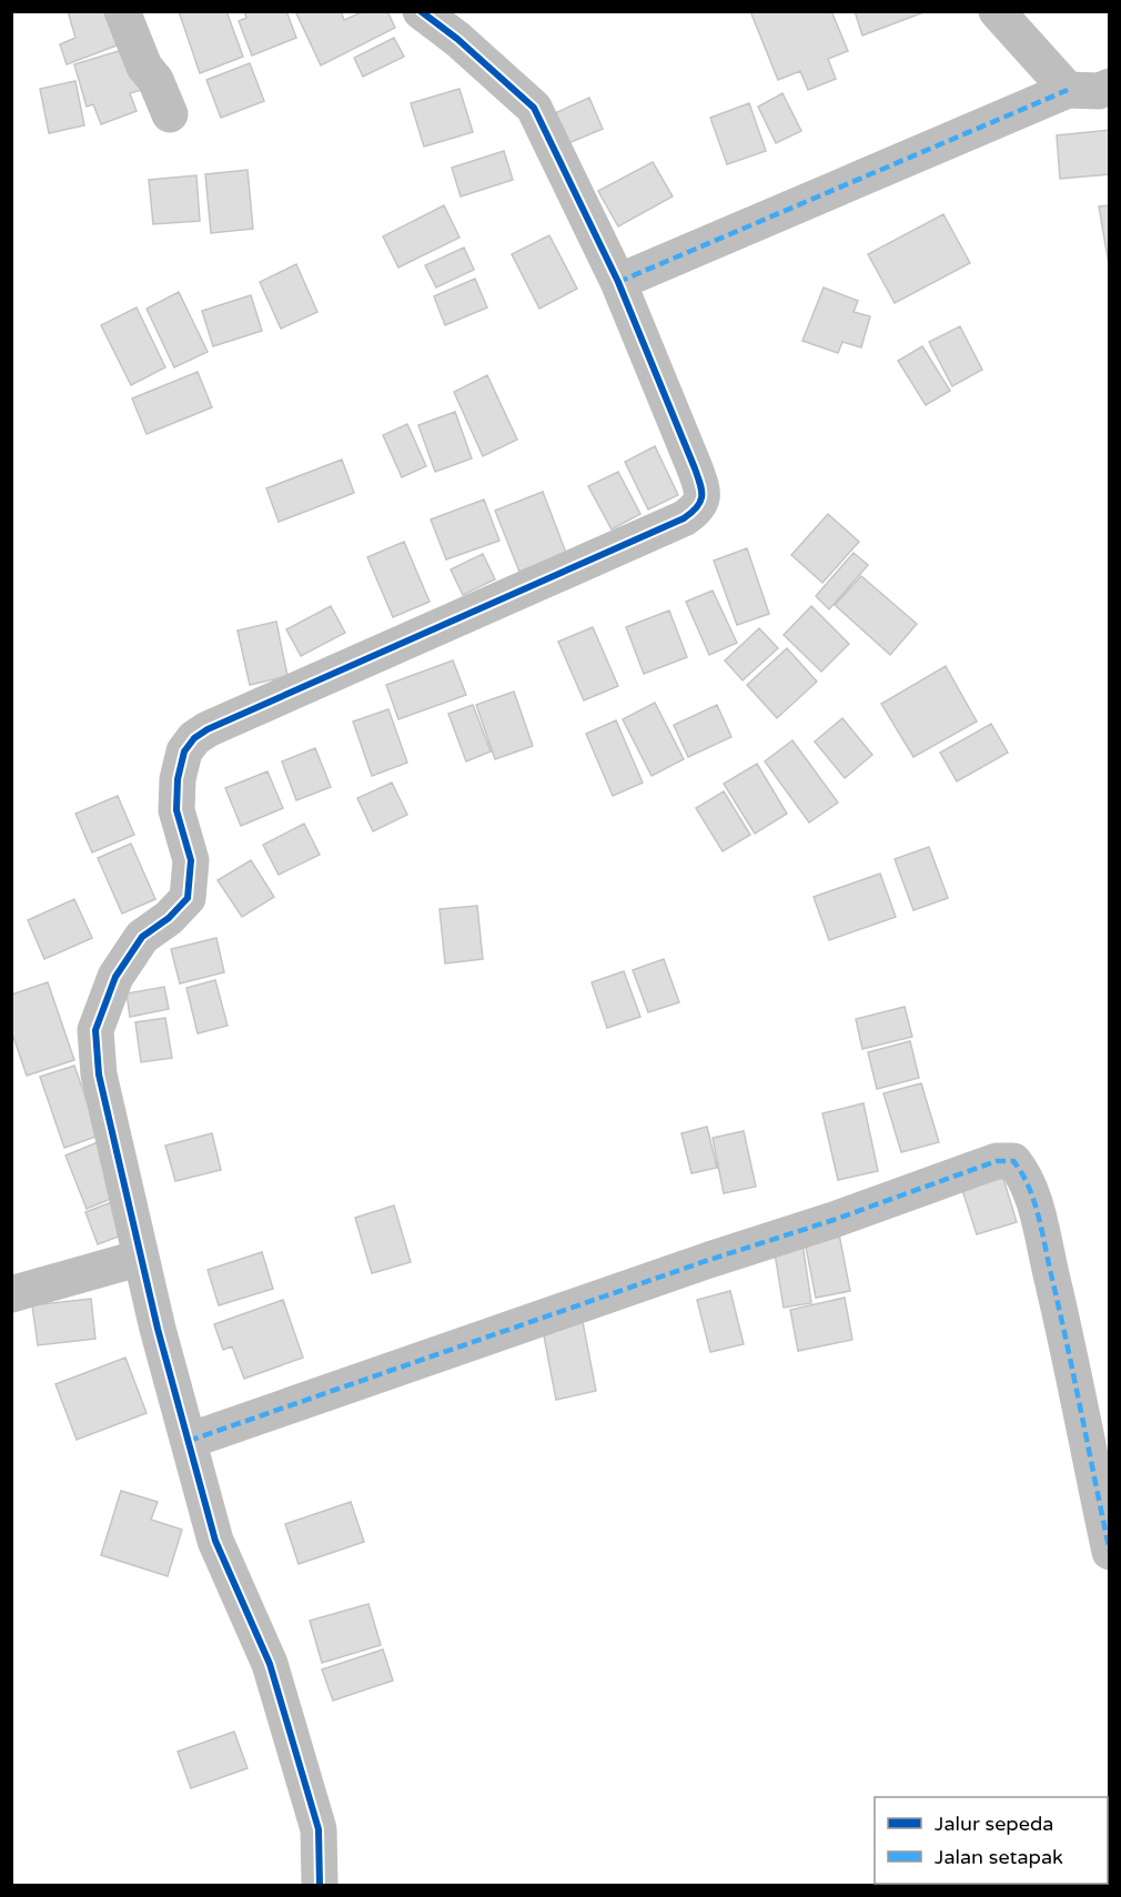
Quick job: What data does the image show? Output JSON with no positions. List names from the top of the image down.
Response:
{
  "legend": ["Jalur sepeda", "Jalan setapak"]
}
